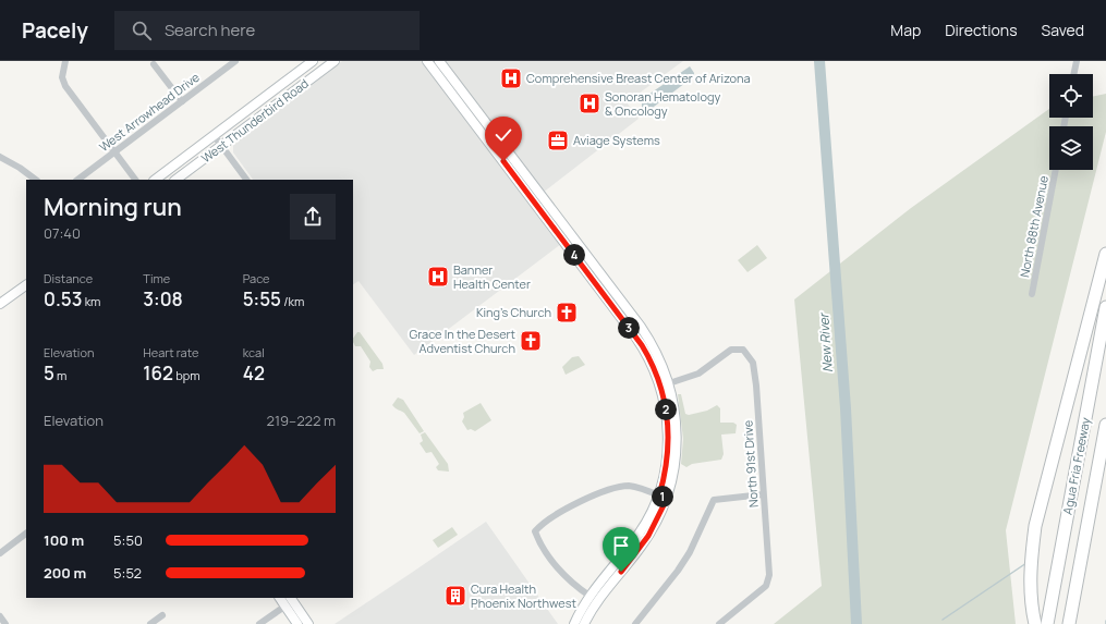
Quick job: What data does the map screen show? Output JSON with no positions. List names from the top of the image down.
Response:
{
  "streets": {
    "highway": ["Agua Fria Freeway"],
    "street": [
      "West Arrowhead Drive",
      "West Thunderbird Road",
      "North 88th Avenue",
      "North 91st Drive"
    ]
  },
  "water": ["New River"],
  "places": {
    "hospital": ["Comprehensive Breast Center of Arizona", "Sonoran Hematology & Oncology", "Banner Health Center"],
    "office": ["Aviage Systems"],
    "church": ["King's Church", "Grace In the Desert Adventist Church"],
    "building": ["Cura Health Phoenix Northwest"]
  },
  "page": {
    "header": "Pacely",
    "search": "Search here",
    "nav": ["Map", "Directions", "Saved"],
    "heading": ["Morning run", "07:40"],
    "pins": [
      "4",
      "3",
      "2",
      "1"
    ],
    "stats": [
      ["Distance", "0.53 km"],
      ["Time", "3:08"],
      ["Pace", "5:55 /km"],
      ["Elevation", "5 m"],
      ["Heart rate", "162 bpm"],
      ["kcal", "42"]
    ],
    "chart": ["Elevation", "219–222 m"],
    "list": [
      {
        "name": "100 m",
        "note": "5:50"
      },
      {
        "name": "200 m",
        "note": "5:52"
      }
    ]
  }
}
